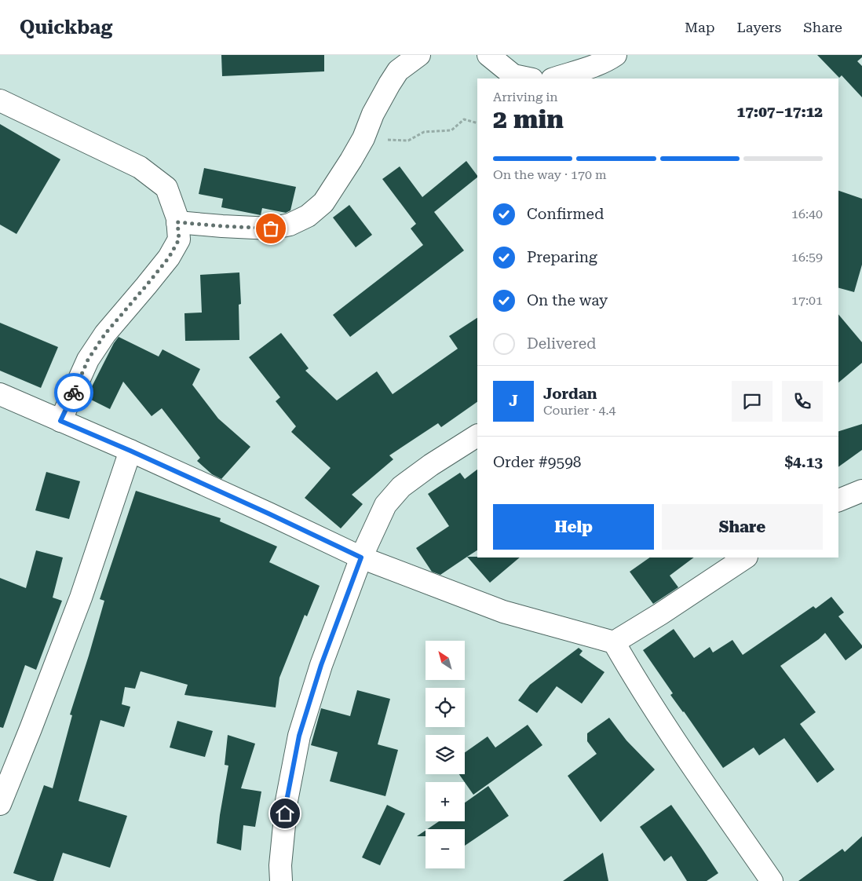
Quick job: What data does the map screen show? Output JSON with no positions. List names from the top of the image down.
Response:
{
  "north": "top left",
  "page": {
    "header": "Quickbag",
    "nav": ["Map", "Layers", "Share"],
    "heading": ["2 min", "Arriving in", "17:07–17:12"],
    "panel": [
      "Jordan",
      "Courier · 4.4",
      "Order #9598",
      "$4.13"
    ],
    "bar": "On the way · 170 m",
    "list": [
      ["Confirmed", "16:40"],
      ["Preparing", "16:59"],
      ["On the way", "17:01"],
      "Delivered"
    ],
    "round": "J",
    "buttons": ["Help", "Share"],
    "map_buttons": ["+", "−"]
  }
}
